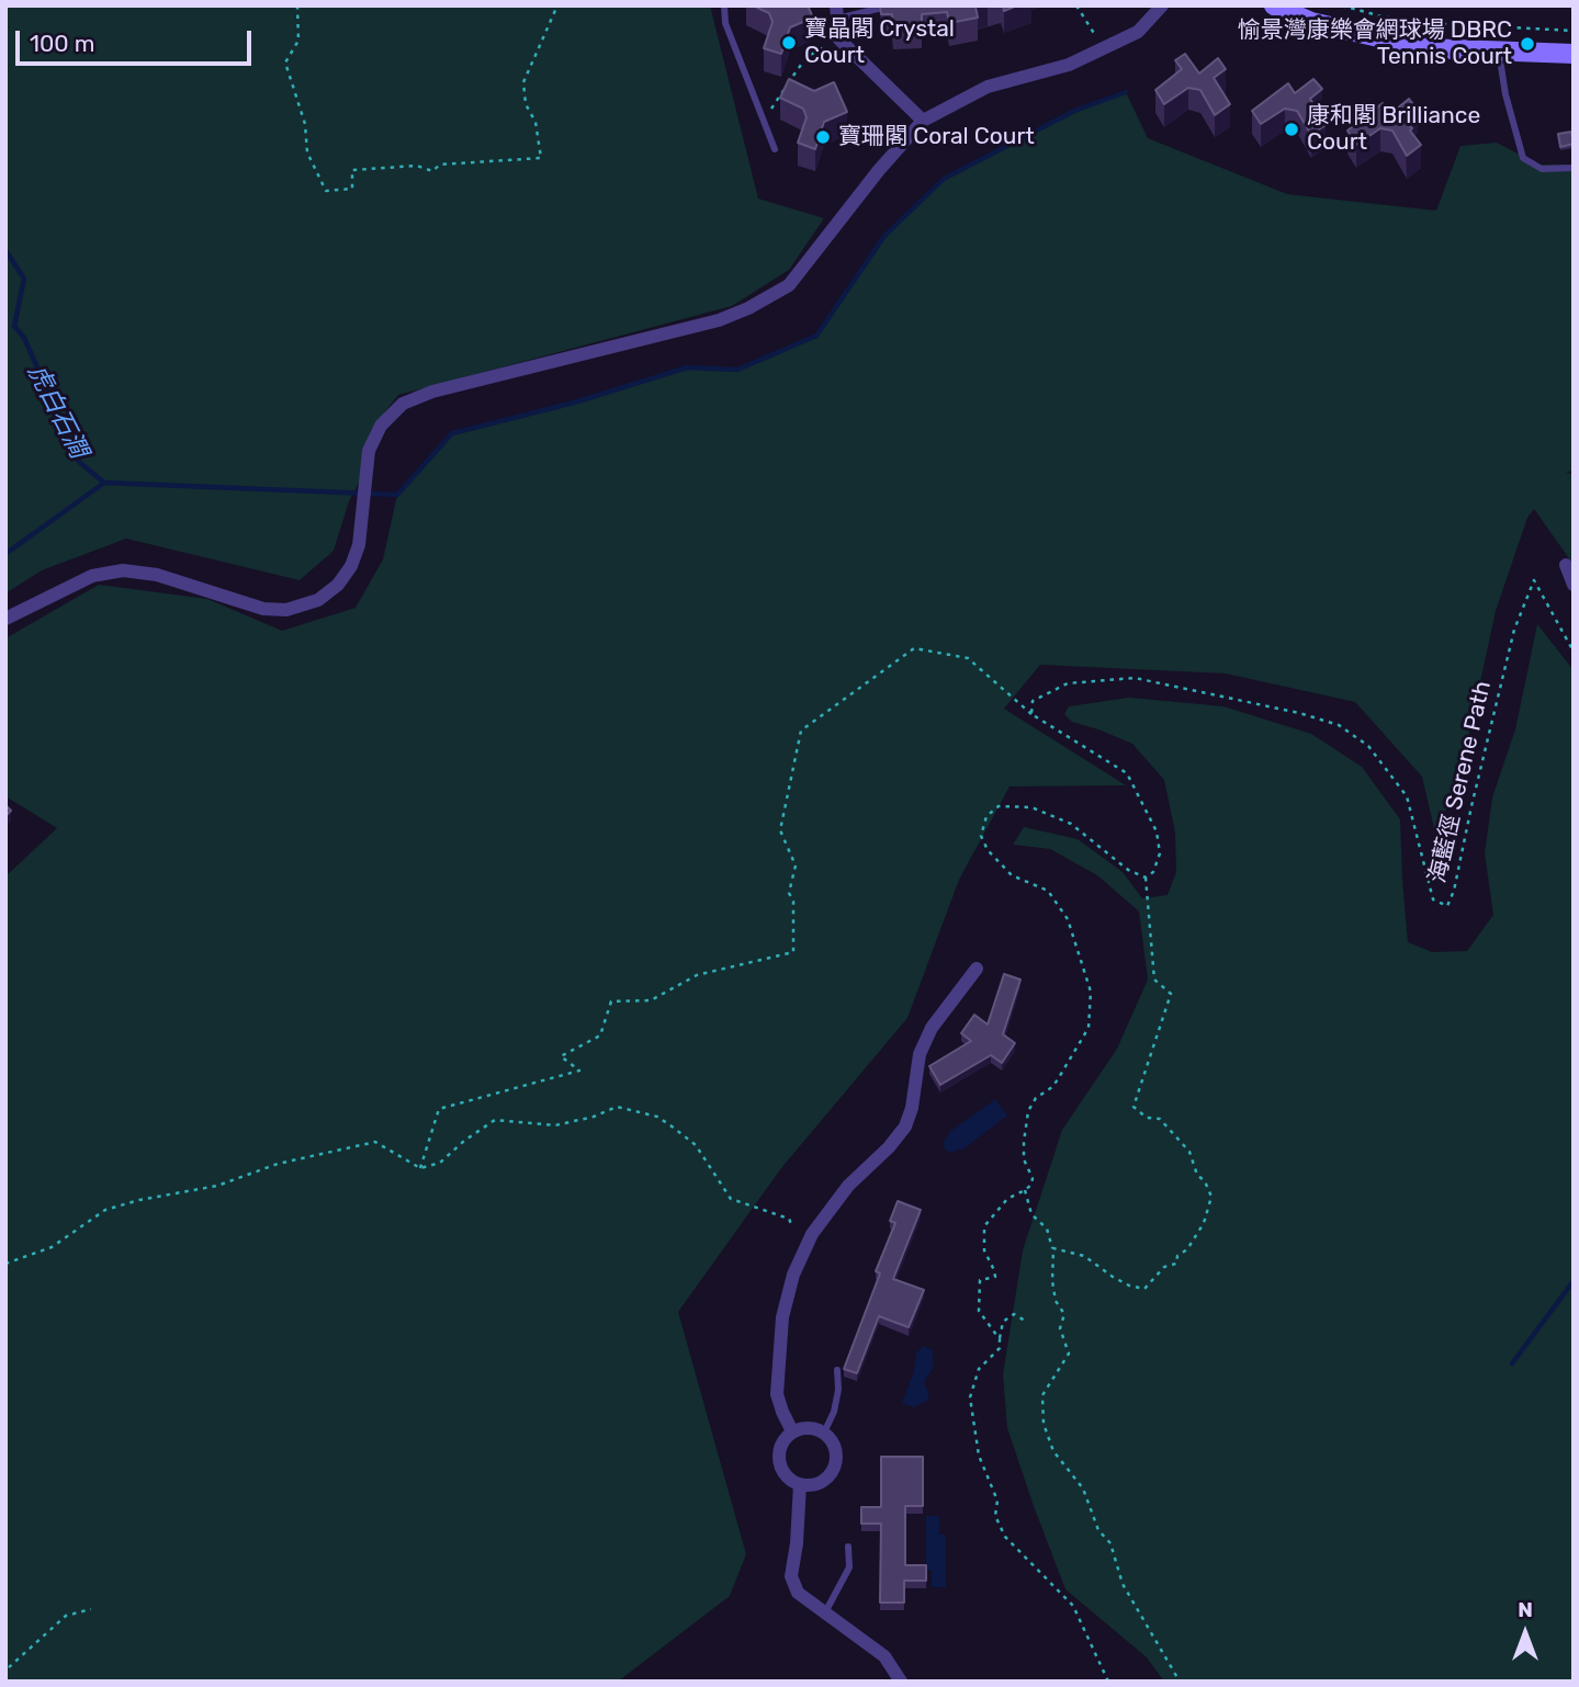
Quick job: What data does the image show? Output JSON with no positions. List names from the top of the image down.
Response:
{
  "streets": {
    "path": ["海藍徑 Serene Path"]
  },
  "water": ["虎白石澗"],
  "places": [
    "寶晶閣 Crystal Court",
    "愉景灣康樂會網球場 DBRC Tennis Court",
    "康和閣 Brilliance Court",
    "寶珊閣 Coral Court"
  ],
  "scale_bar": "100 m",
  "north": "top"
}
